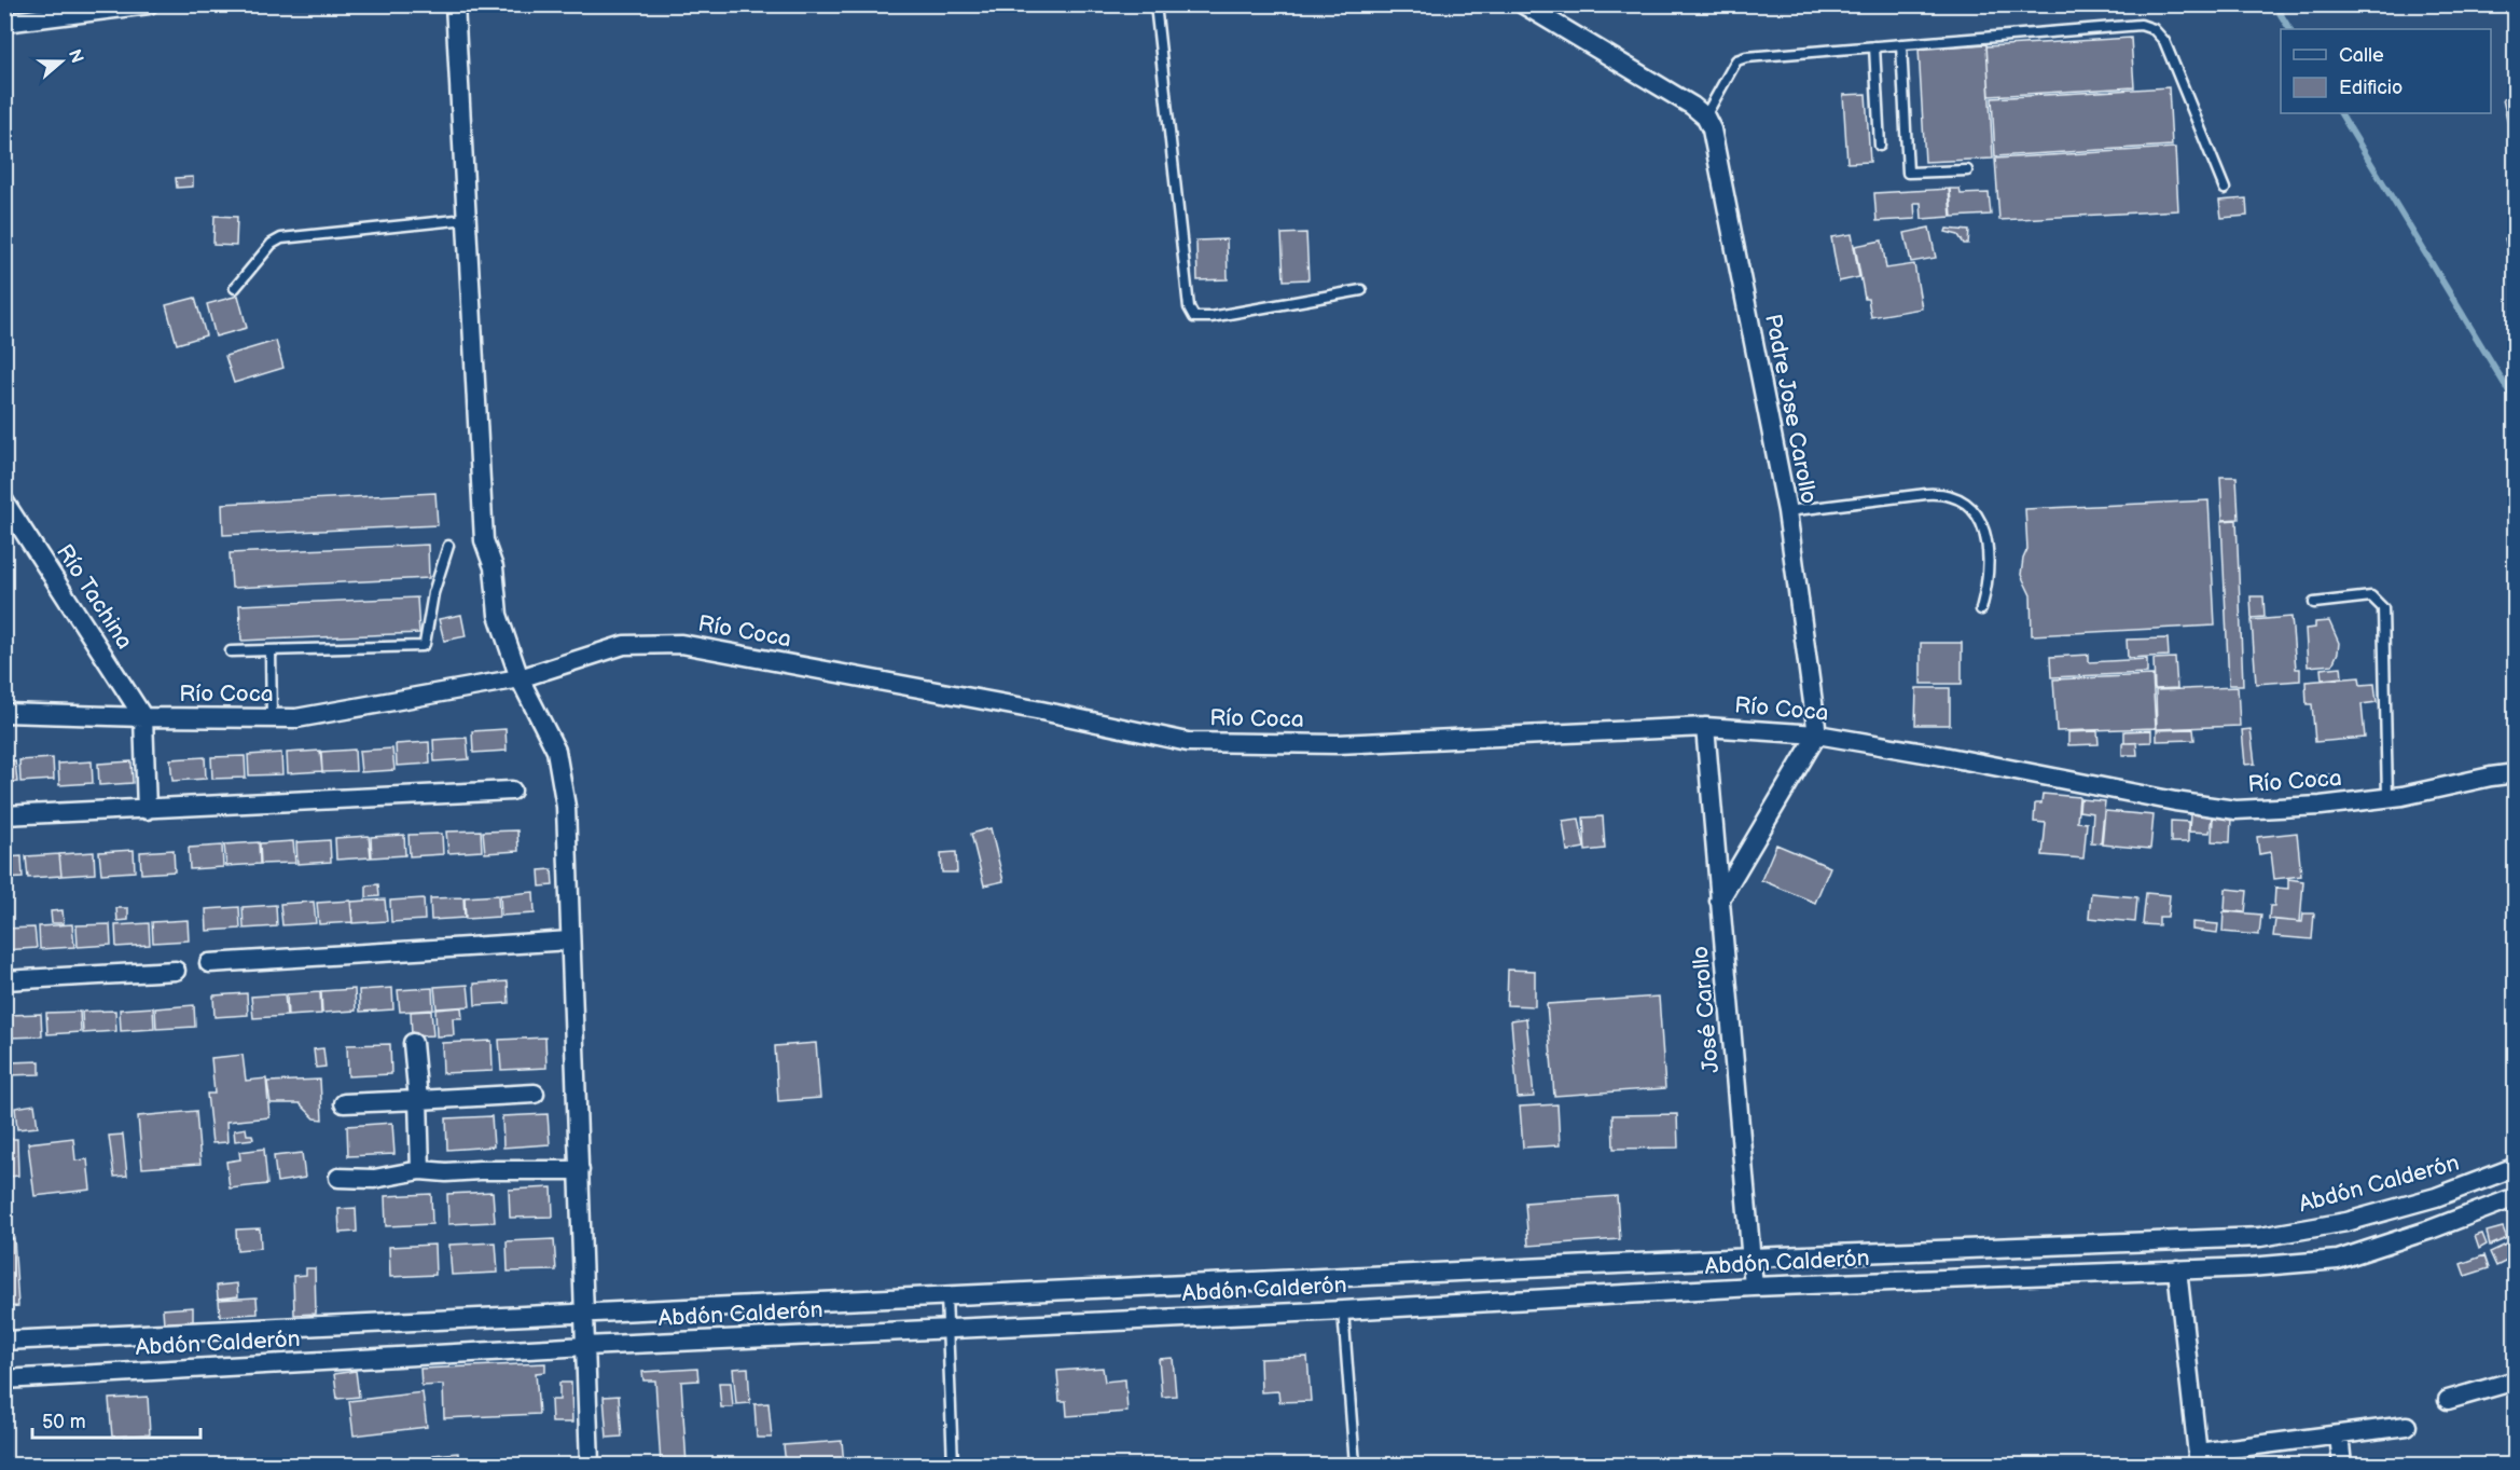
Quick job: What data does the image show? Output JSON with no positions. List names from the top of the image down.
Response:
{
  "streets": {
    "street": [
      "Padre Jose Carollo",
      "Río Tachina",
      "Río Coca",
      "José Carollo",
      "Abdón Calderón"
    ]
  },
  "crossings": [
    ["Padre Jose Carollo", "Río Coca"],
    ["Río Tachina", "Río Coca"],
    ["Río Coca", "José Carollo"],
    ["José Carollo", "Abdón Calderón"]
  ],
  "legend": ["Calle", "Edificio"],
  "scale_bar": "50 m",
  "north": "right"
}
